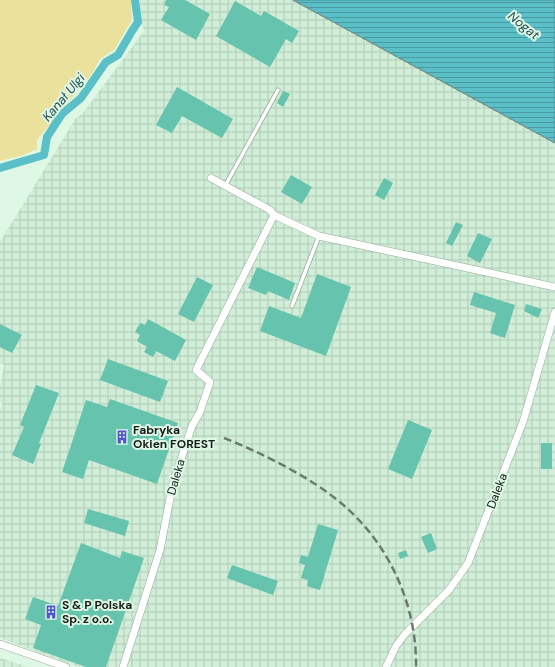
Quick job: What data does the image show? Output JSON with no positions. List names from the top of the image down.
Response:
{
  "streets": {
    "street": ["Daleka"]
  },
  "water": ["Nogat", "Kanał Ulgi"],
  "places": {
    "building": ["Fabryka Okien FOREST", "S & P Polska Sp. z o.o."]
  }
}
